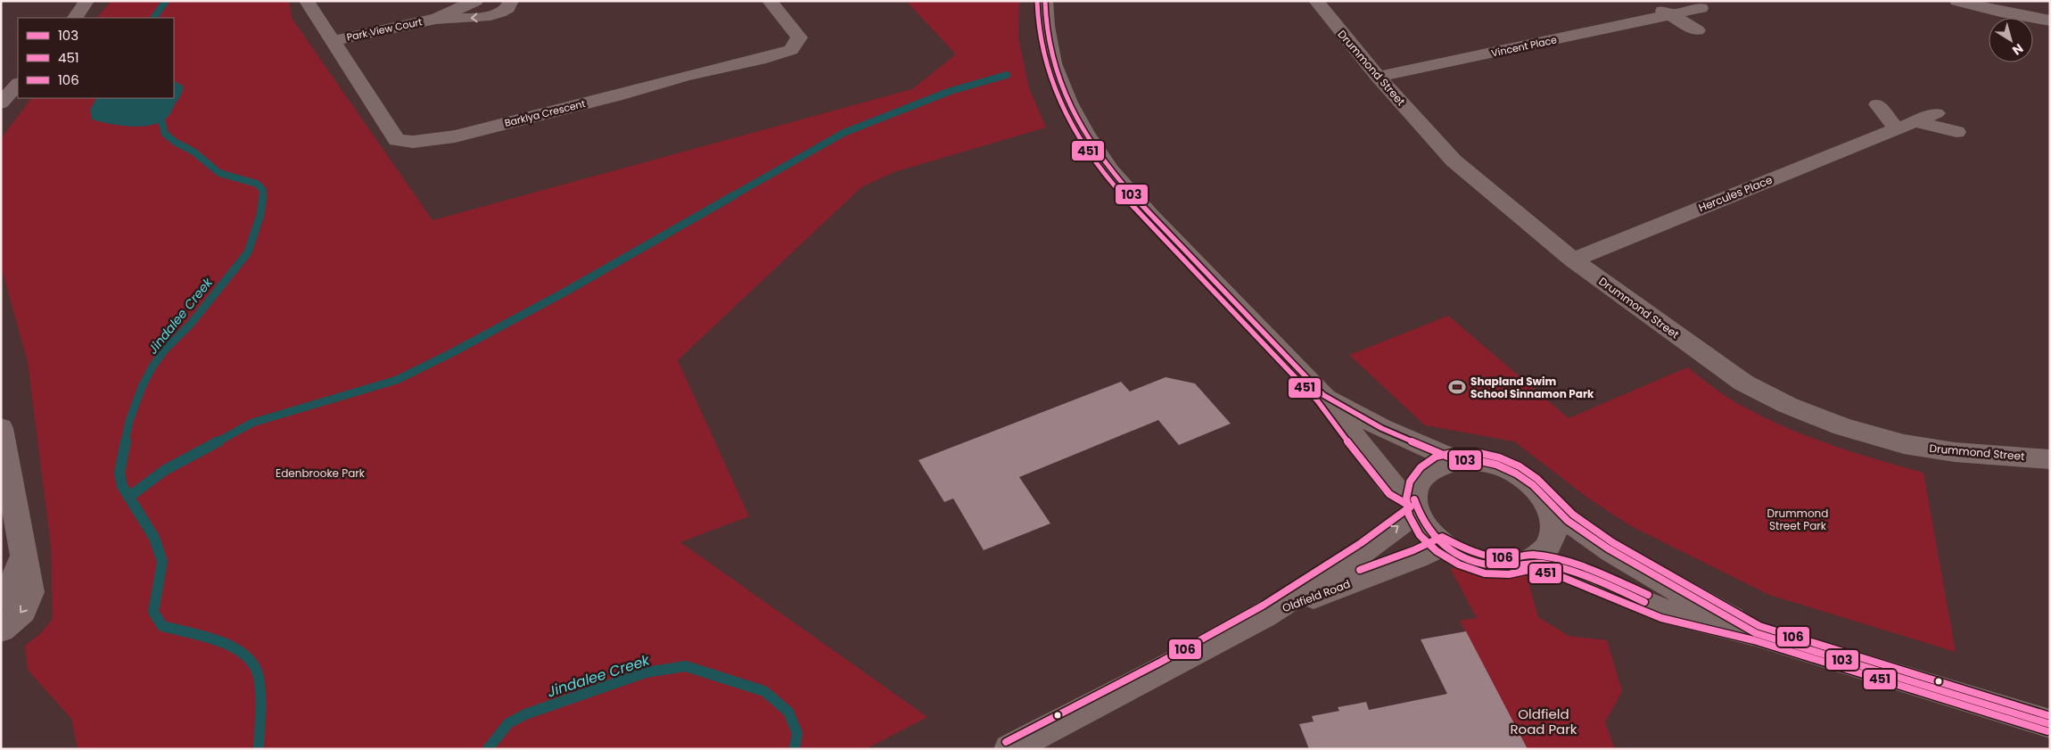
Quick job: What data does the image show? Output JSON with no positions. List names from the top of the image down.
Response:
{
  "streets": {
    "street": [
      "Park View Court",
      "Vincent Place",
      "Drummond Street",
      "Barklya Crescent",
      "Hercules Place",
      "Oldfield Road"
    ]
  },
  "crossings": [
    ["Park View Court", "Barklya Crescent"],
    ["Vincent Place", "Drummond Street"],
    ["Drummond Street", "Hercules Place"]
  ],
  "water": ["Jindalee Creek"],
  "parks": ["Edenbrooke Park", "Drummond Street Park", "Oldfield Road Park"],
  "places": {
    "sports": ["Shapland Swim School Sinnamon Park"]
  },
  "lines": ["transit line 103", "transit line 451", "transit line 106"],
  "legend": ["103", "451", "106"],
  "north": "bottom right"
}
